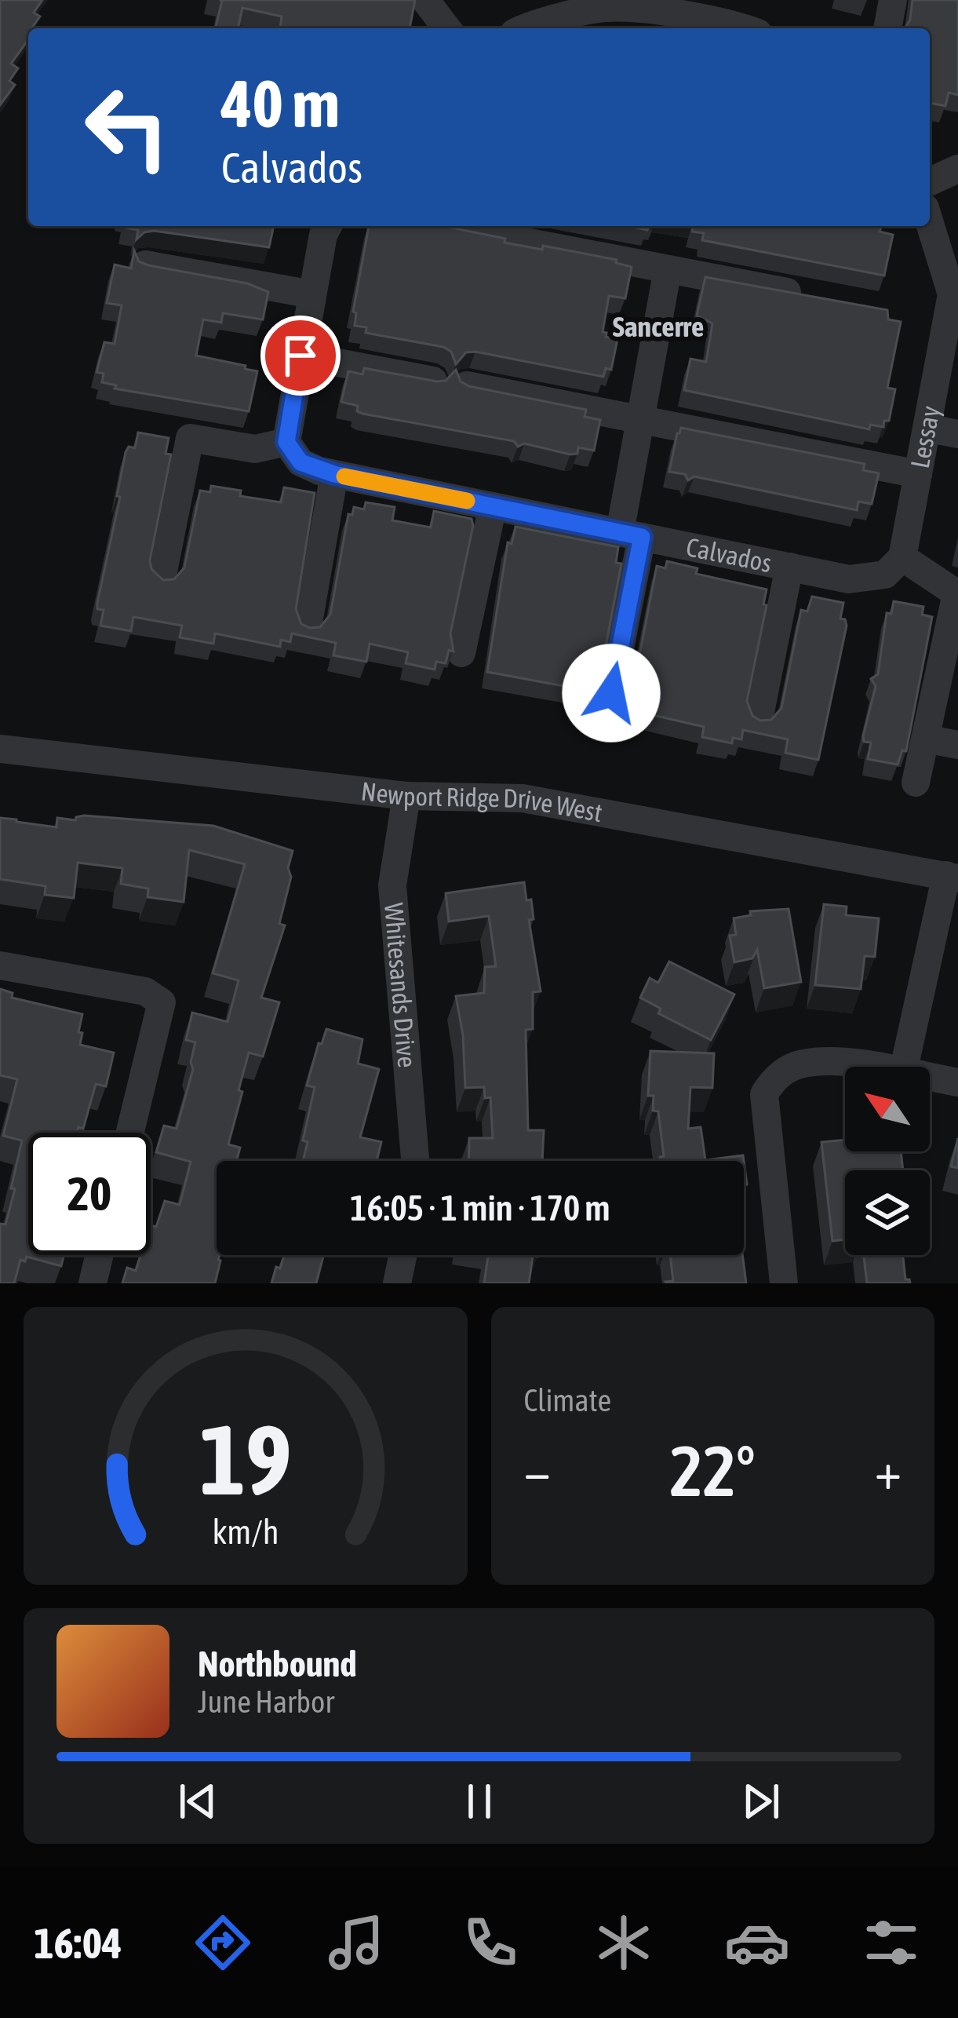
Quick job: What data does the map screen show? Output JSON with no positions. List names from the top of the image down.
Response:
{
  "streets": {
    "street": [
      "Lessay",
      "Calvados",
      "Newport Ridge Drive West",
      "Whitesands Drive"
    ]
  },
  "crossings": [
    ["Lessay", "Calvados"],
    ["Newport Ridge Drive West", "Whitesands Drive"]
  ],
  "districts": ["Sancerre"],
  "north": "top left",
  "page": {
    "turn": ["40 m", "Calvados"],
    "limit": "20",
    "trip": "16:05 · 1 min · 170 m",
    "tile": "Climate",
    "heat": ["−", "22°", "+"],
    "song": ["Northbound", "June Harbor"],
    "tabs": "16:04",
    "gauge": ["19", "km/h"]
  }
}
